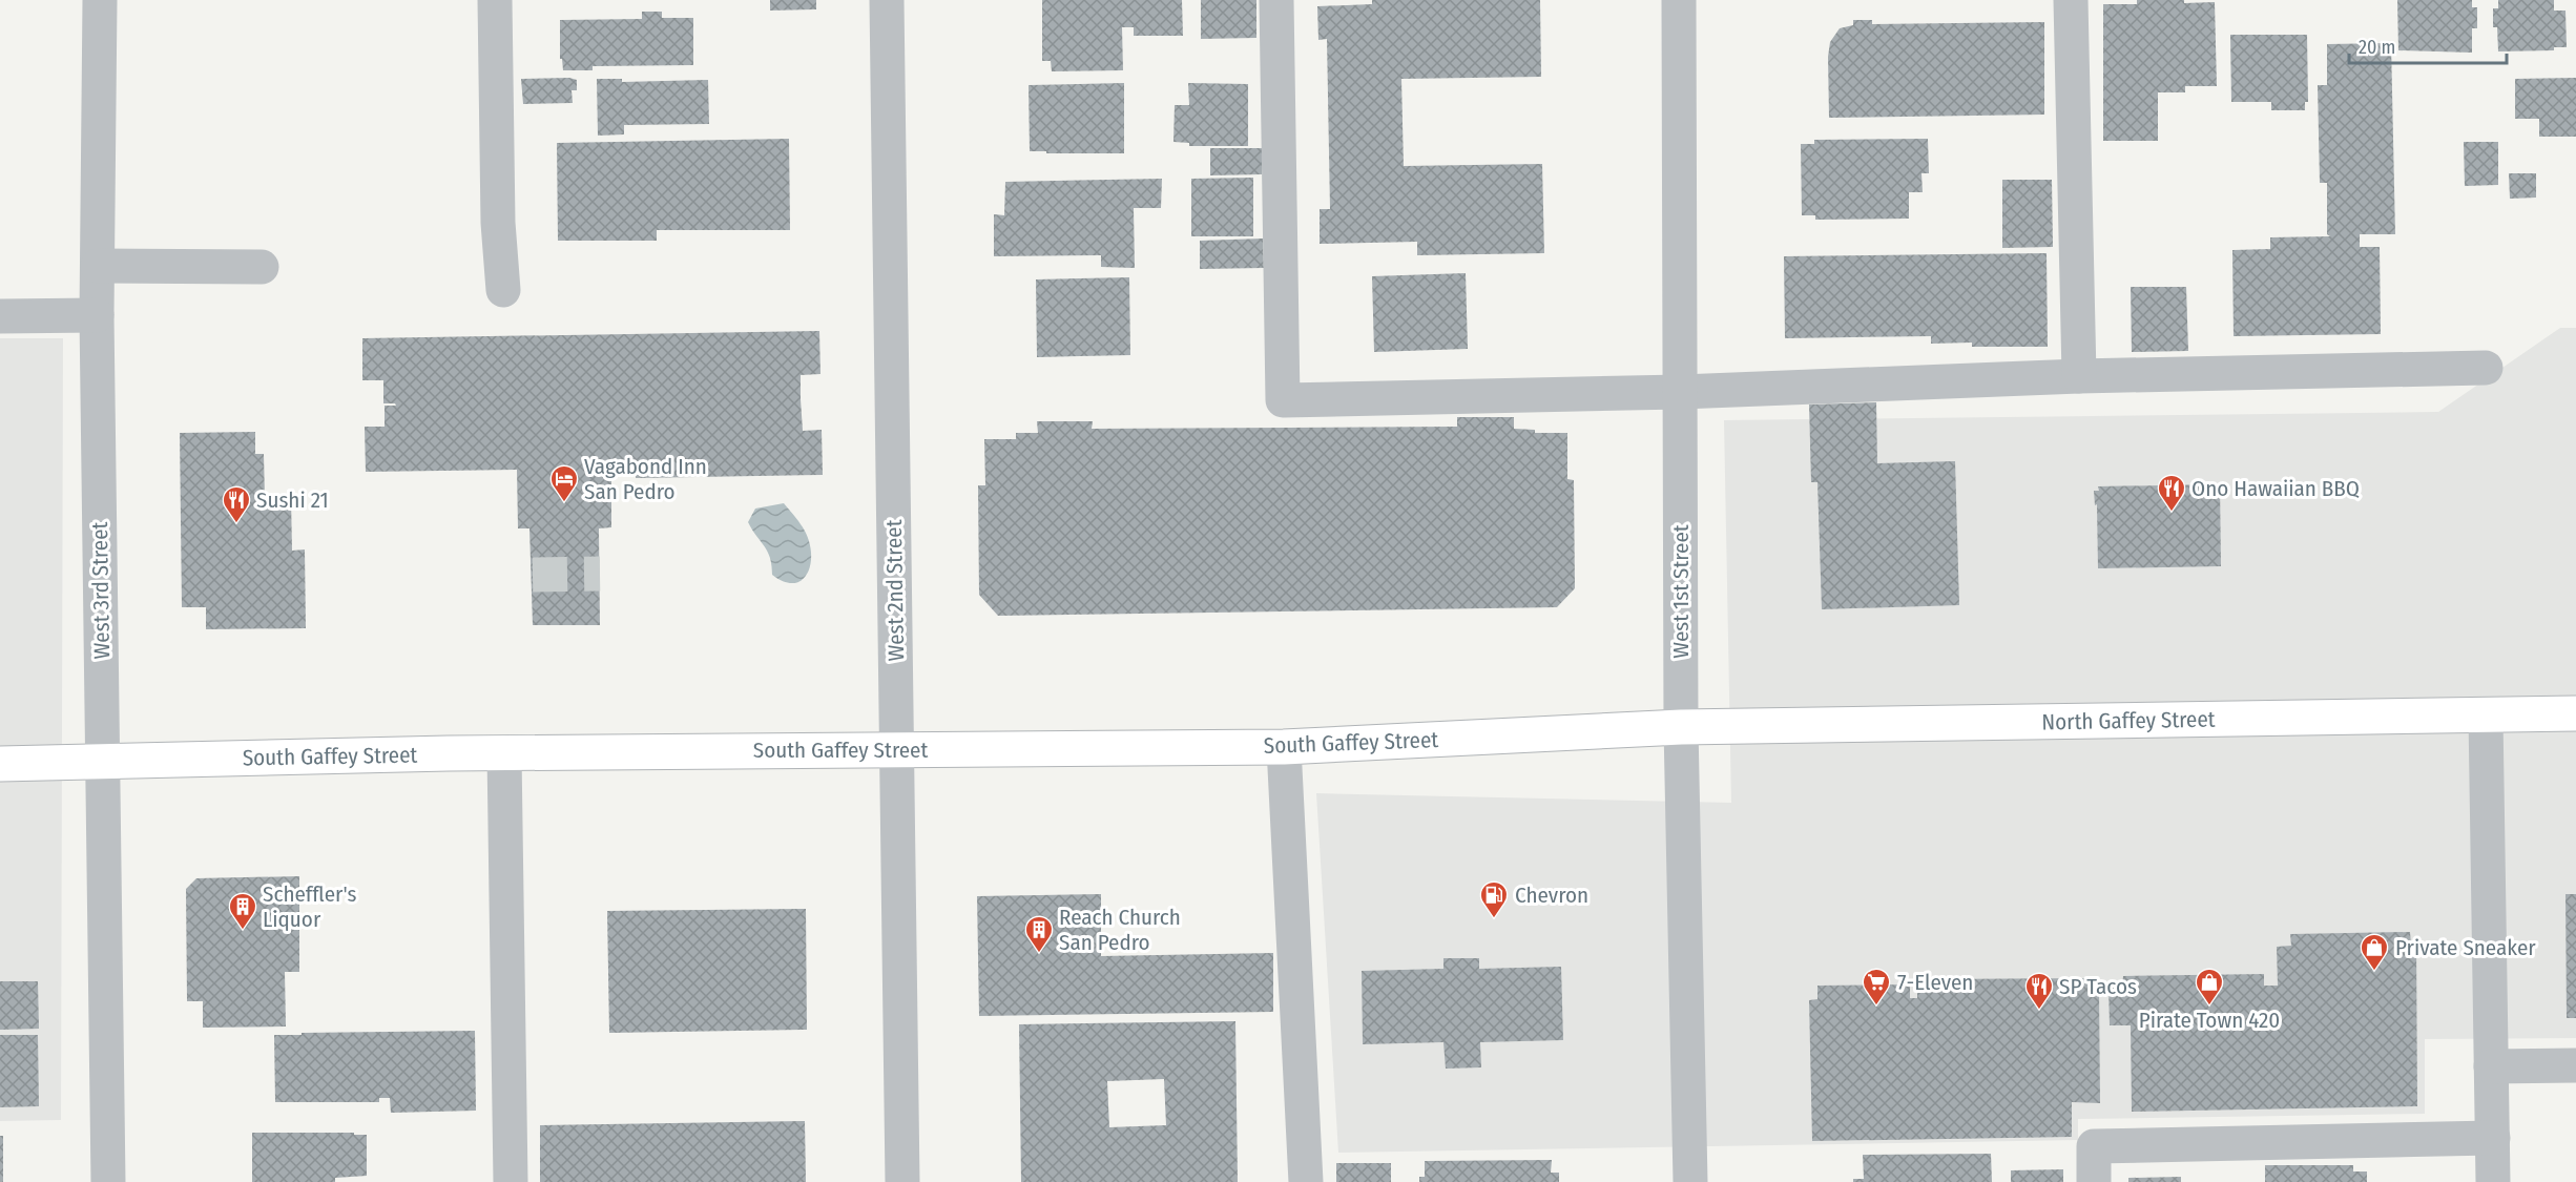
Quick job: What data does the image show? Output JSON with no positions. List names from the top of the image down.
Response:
{
  "streets": {
    "main road": ["North Gaffey Street", "South Gaffey Street"],
    "street": ["West 3rd Street", "West 2nd Street", "West 1st Street"]
  },
  "crossings": [
    ["West 3rd Street", "South Gaffey Street"],
    ["West 2nd Street", "South Gaffey Street"],
    ["West 1st Street", "North Gaffey Street"],
    ["West 1st Street", "South Gaffey Street"],
    ["North Gaffey Street", "South Gaffey Street"]
  ],
  "places": {
    "hotel": ["Vagabond Inn San Pedro"],
    "restaurant": ["Ono Hawaiian BBQ", "Sushi 21", "SP Tacos"],
    "fuel station": ["Chevron"],
    "building": ["Scheffler's Liquor", "Reach Church San Pedro"],
    "shop": ["Private Sneaker", "Pirate Town 420"],
    "supermarket": ["7-Eleven"]
  },
  "scale_bar": "20 m"
}
